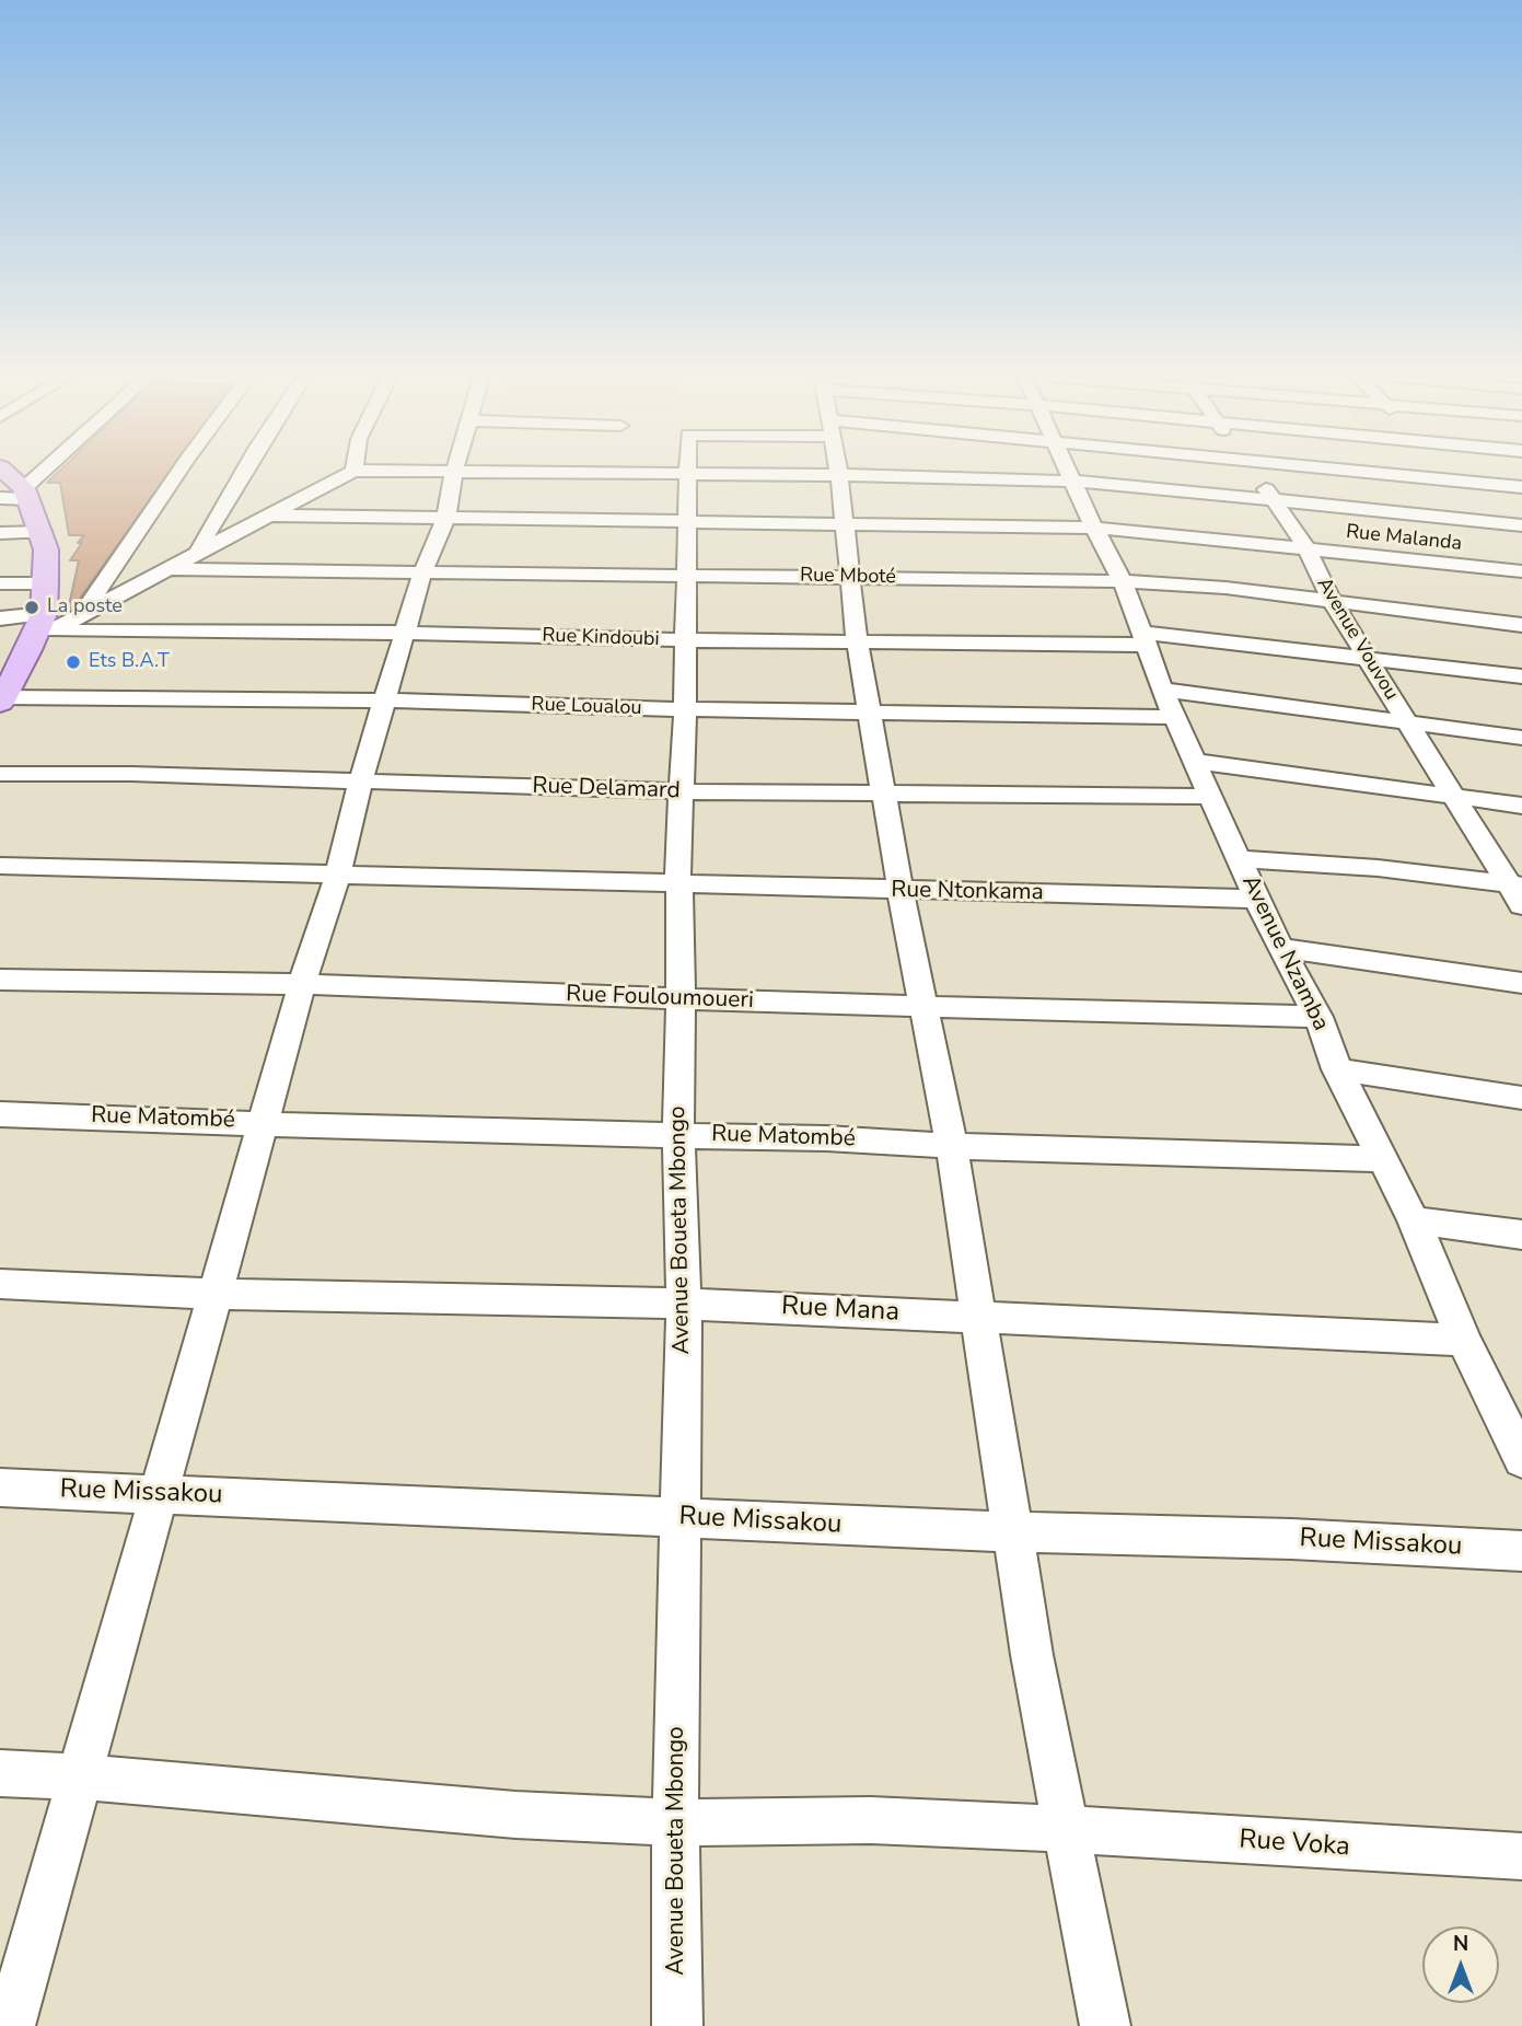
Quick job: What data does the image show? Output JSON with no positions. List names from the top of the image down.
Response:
{
  "streets": {
    "street": [
      "Rue Malanda",
      "Rue Mboté",
      "Rue Kindoubi",
      "Avenue Vouvou",
      "Rue Loualou",
      "Rue Delamard",
      "Rue Ntonkama",
      "Avenue Nzamba",
      "Rue Fouloumoueri",
      "Rue Matombé",
      "Avenue Boueta Mbongo",
      "Rue Mana",
      "Rue Missakou",
      "Rue Voka"
    ]
  },
  "crossings": [
    ["Rue Malanda", "Avenue Vouvou"],
    ["Rue Malanda", "Avenue Nzamba"],
    ["Rue Malanda", "Avenue Boueta Mbongo"],
    ["Rue Mboté", "Avenue Vouvou"],
    ["Rue Mboté", "Avenue Nzamba"],
    ["Rue Mboté", "Avenue Boueta Mbongo"],
    ["Rue Kindoubi", "Avenue Vouvou"],
    ["Rue Kindoubi", "Avenue Nzamba"],
    ["Rue Kindoubi", "Avenue Boueta Mbongo"],
    ["Rue Loualou", "Avenue Nzamba"],
    ["Rue Loualou", "Avenue Boueta Mbongo"],
    ["Rue Delamard", "Avenue Nzamba"],
    ["Rue Delamard", "Avenue Boueta Mbongo"],
    ["Rue Ntonkama", "Avenue Nzamba"],
    ["Rue Ntonkama", "Avenue Boueta Mbongo"],
    ["Avenue Nzamba", "Rue Fouloumoueri"],
    ["Avenue Nzamba", "Rue Matombé"],
    ["Avenue Nzamba", "Rue Mana"],
    ["Rue Fouloumoueri", "Avenue Boueta Mbongo"],
    ["Rue Matombé", "Avenue Boueta Mbongo"],
    ["Avenue Boueta Mbongo", "Rue Mana"],
    ["Avenue Boueta Mbongo", "Rue Missakou"],
    ["Avenue Boueta Mbongo", "Rue Voka"]
  ],
  "places": ["La poste", "Ets B.A.T"],
  "north": "top"
}
